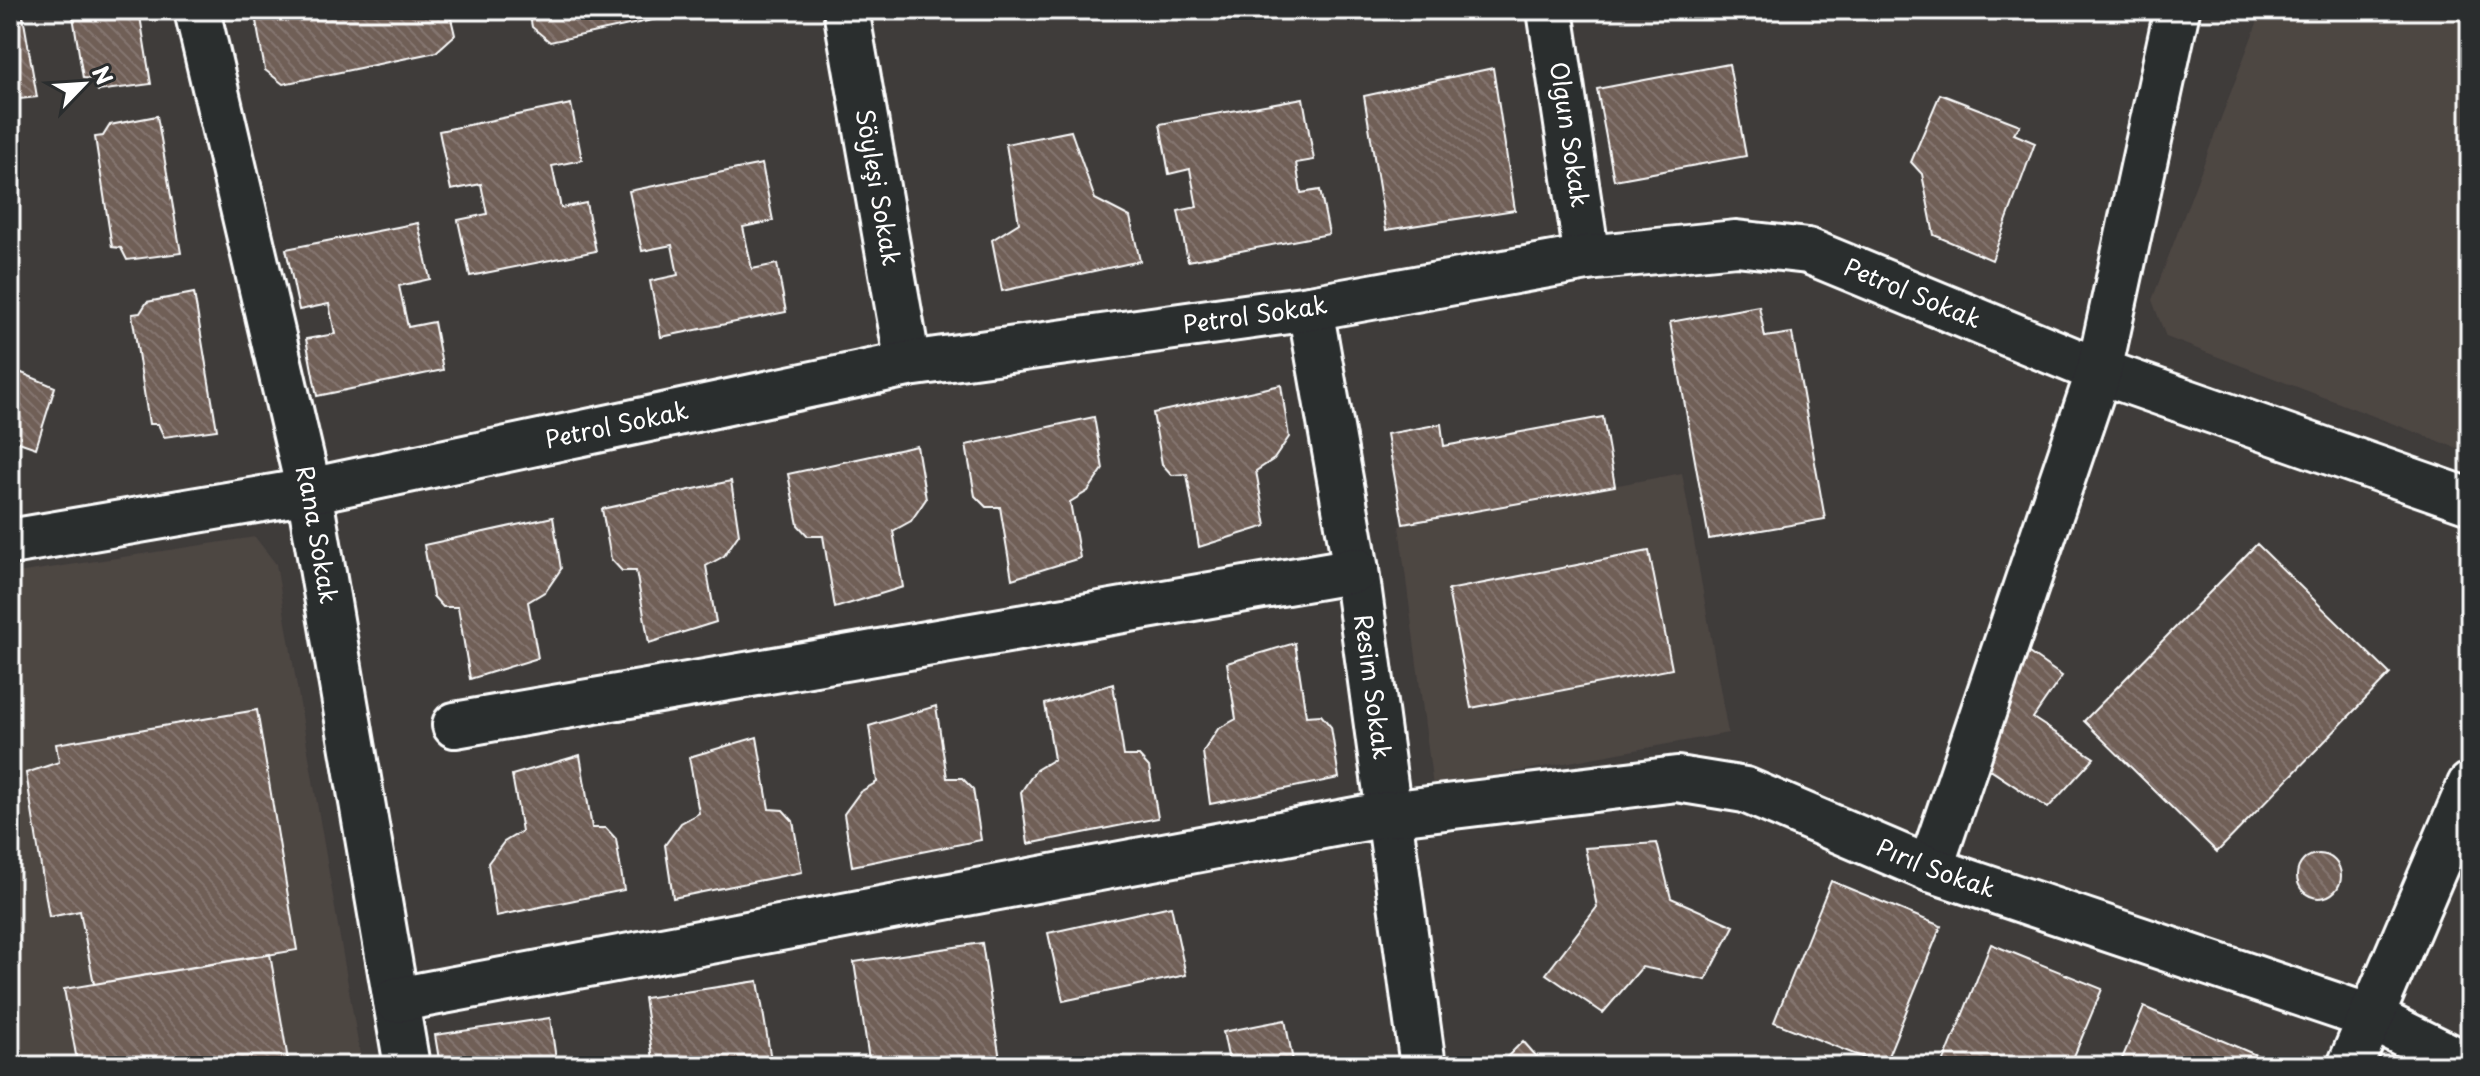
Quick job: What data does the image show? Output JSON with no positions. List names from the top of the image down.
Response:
{
  "streets": {
    "street": [
      "Olgun Sokak",
      "Söyleşi Sokak",
      "Petrol Sokak",
      "Rana Sokak",
      "Resim Sokak",
      "Pırıl Sokak"
    ]
  },
  "crossings": [
    ["Olgun Sokak", "Petrol Sokak"],
    ["Söyleşi Sokak", "Petrol Sokak"],
    ["Petrol Sokak", "Rana Sokak"],
    ["Petrol Sokak", "Resim Sokak"],
    ["Rana Sokak", "Pırıl Sokak"],
    ["Resim Sokak", "Pırıl Sokak"]
  ],
  "north": "top right"
}
